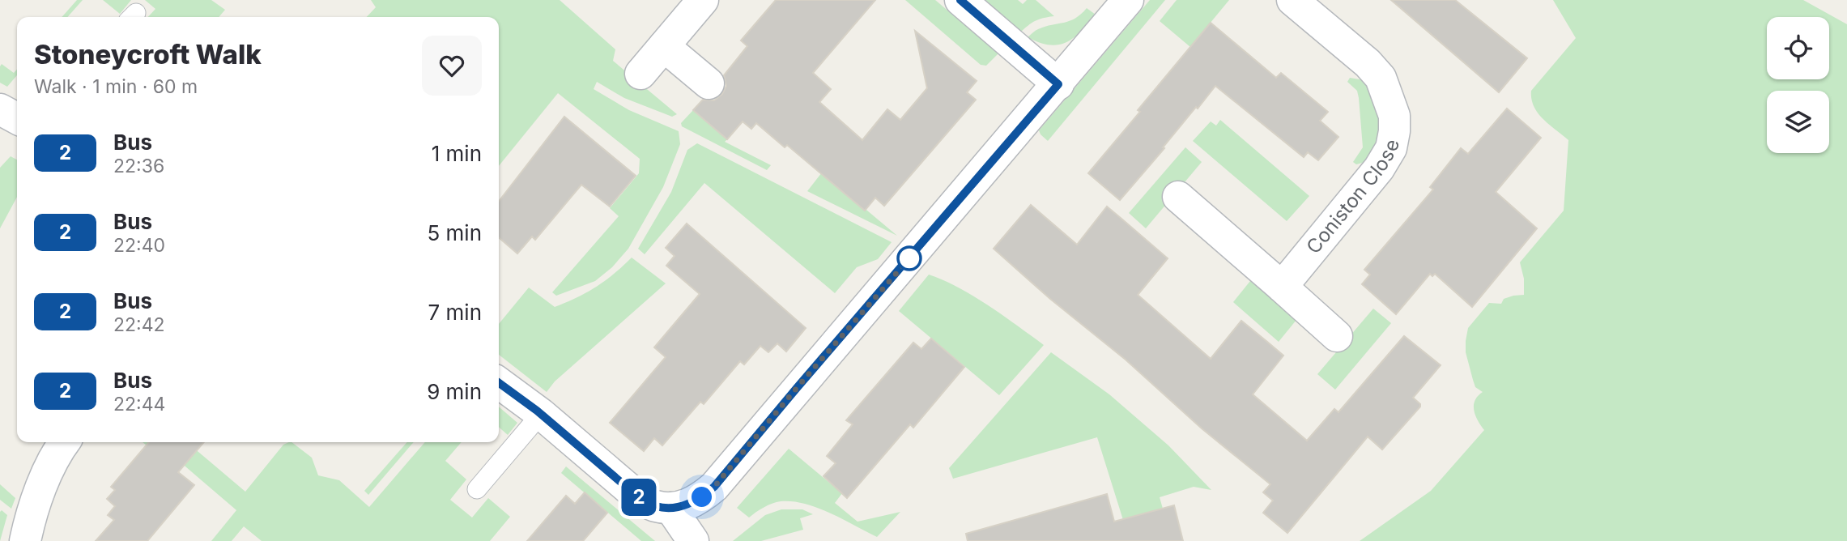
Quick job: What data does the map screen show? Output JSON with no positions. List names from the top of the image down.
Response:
{
  "streets": {
    "street": ["Coniston Close"]
  },
  "lines": ["bus line 2"],
  "page": {
    "on_map": "2",
    "heading": ["Stoneycroft Walk", "Walk · 1 min · 60 m"],
    "list": [
      {
        "mark": "2",
        "name": "Bus",
        "note": "22:36",
        "value": "1 min"
      },
      {
        "mark": "2",
        "name": "Bus",
        "note": "22:40",
        "value": "5 min"
      },
      {
        "mark": "2",
        "name": "Bus",
        "note": "22:42",
        "value": "7 min"
      },
      {
        "mark": "2",
        "name": "Bus",
        "note": "22:44",
        "value": "9 min"
      }
    ]
  }
}
